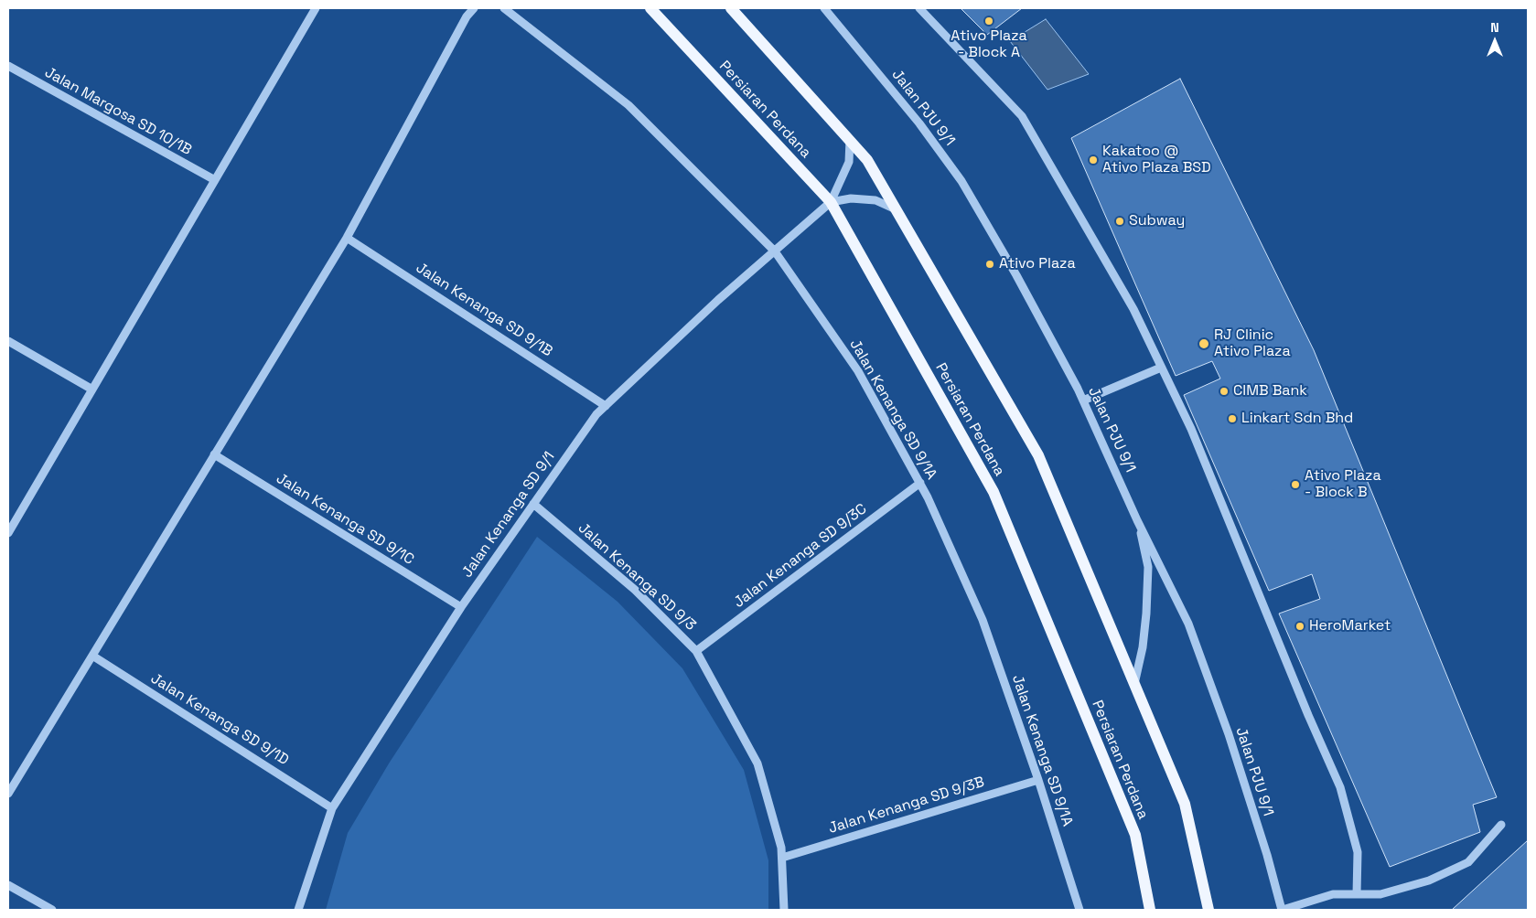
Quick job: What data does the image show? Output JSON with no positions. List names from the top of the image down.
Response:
{
  "streets": {
    "main road": ["Persiaran Perdana"],
    "street": [
      "Jalan PJU 9/1",
      "Jalan Margosa SD 10/1B",
      "Jalan Kenanga SD 9/1B",
      "Jalan Kenanga SD 9/1A",
      "Jalan Kenanga SD 9/1",
      "Jalan Kenanga SD 9/1C",
      "Jalan Kenanga SD 9/3C",
      "Jalan Kenanga SD 9/3",
      "Jalan Kenanga SD 9/1D",
      "Jalan Kenanga SD 9/3B"
    ]
  },
  "crossings": [
    ["Persiaran Perdana", "Jalan Kenanga SD 9/1"],
    ["Jalan Kenanga SD 9/1B", "Jalan Kenanga SD 9/1"],
    ["Jalan Kenanga SD 9/1A", "Jalan Kenanga SD 9/1"],
    ["Jalan Kenanga SD 9/1A", "Jalan Kenanga SD 9/3C"],
    ["Jalan Kenanga SD 9/1A", "Jalan Kenanga SD 9/3B"],
    ["Jalan Kenanga SD 9/1", "Jalan Kenanga SD 9/1C"],
    ["Jalan Kenanga SD 9/1", "Jalan Kenanga SD 9/3"],
    ["Jalan Kenanga SD 9/1", "Jalan Kenanga SD 9/1D"],
    ["Jalan Kenanga SD 9/3C", "Jalan Kenanga SD 9/3"],
    ["Jalan Kenanga SD 9/3", "Jalan Kenanga SD 9/3B"]
  ],
  "places": [
    "Ativo Plaza - Block A",
    "Kakatoo @ Ativo Plaza BSD",
    "Subway",
    "Ativo Plaza",
    "RJ Clinic Ativo Plaza",
    "CIMB Bank",
    "Linkart Sdn Bhd",
    "Ativo Plaza - Block B",
    "HeroMarket"
  ],
  "north": "top"
}
